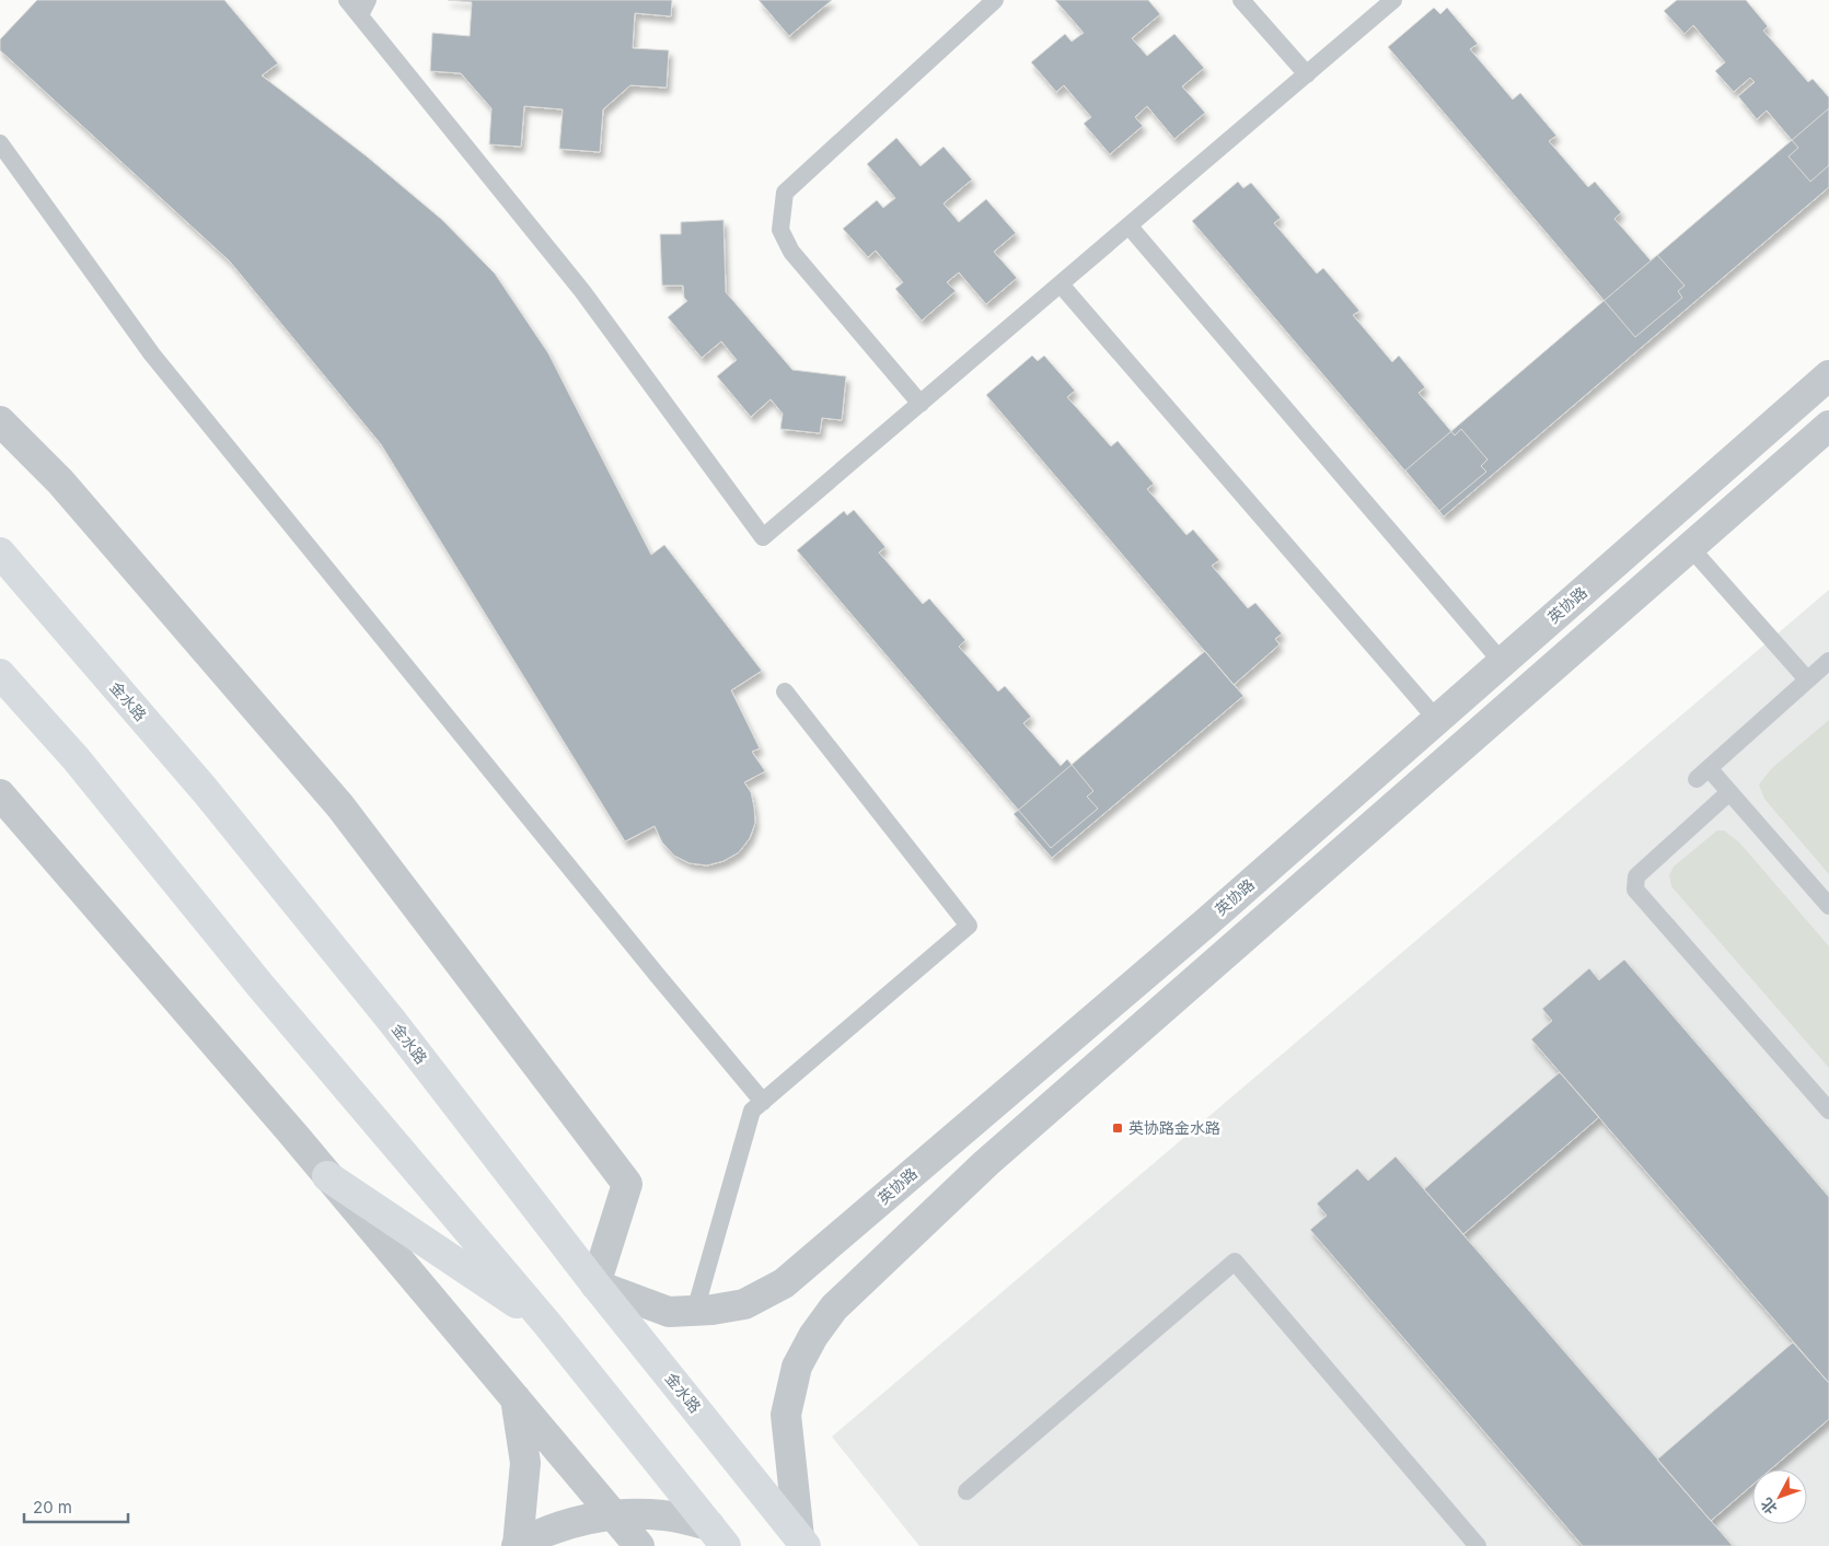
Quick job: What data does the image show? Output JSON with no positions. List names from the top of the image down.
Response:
{
  "streets": {
    "main road": ["金水路"],
    "street": ["英协路"]
  },
  "crossings": [
    ["英协路", "金水路"]
  ],
  "places": {
    "transit": ["英协路金水路"]
  },
  "scale_bar": "20 m",
  "north": "bottom left"
}
